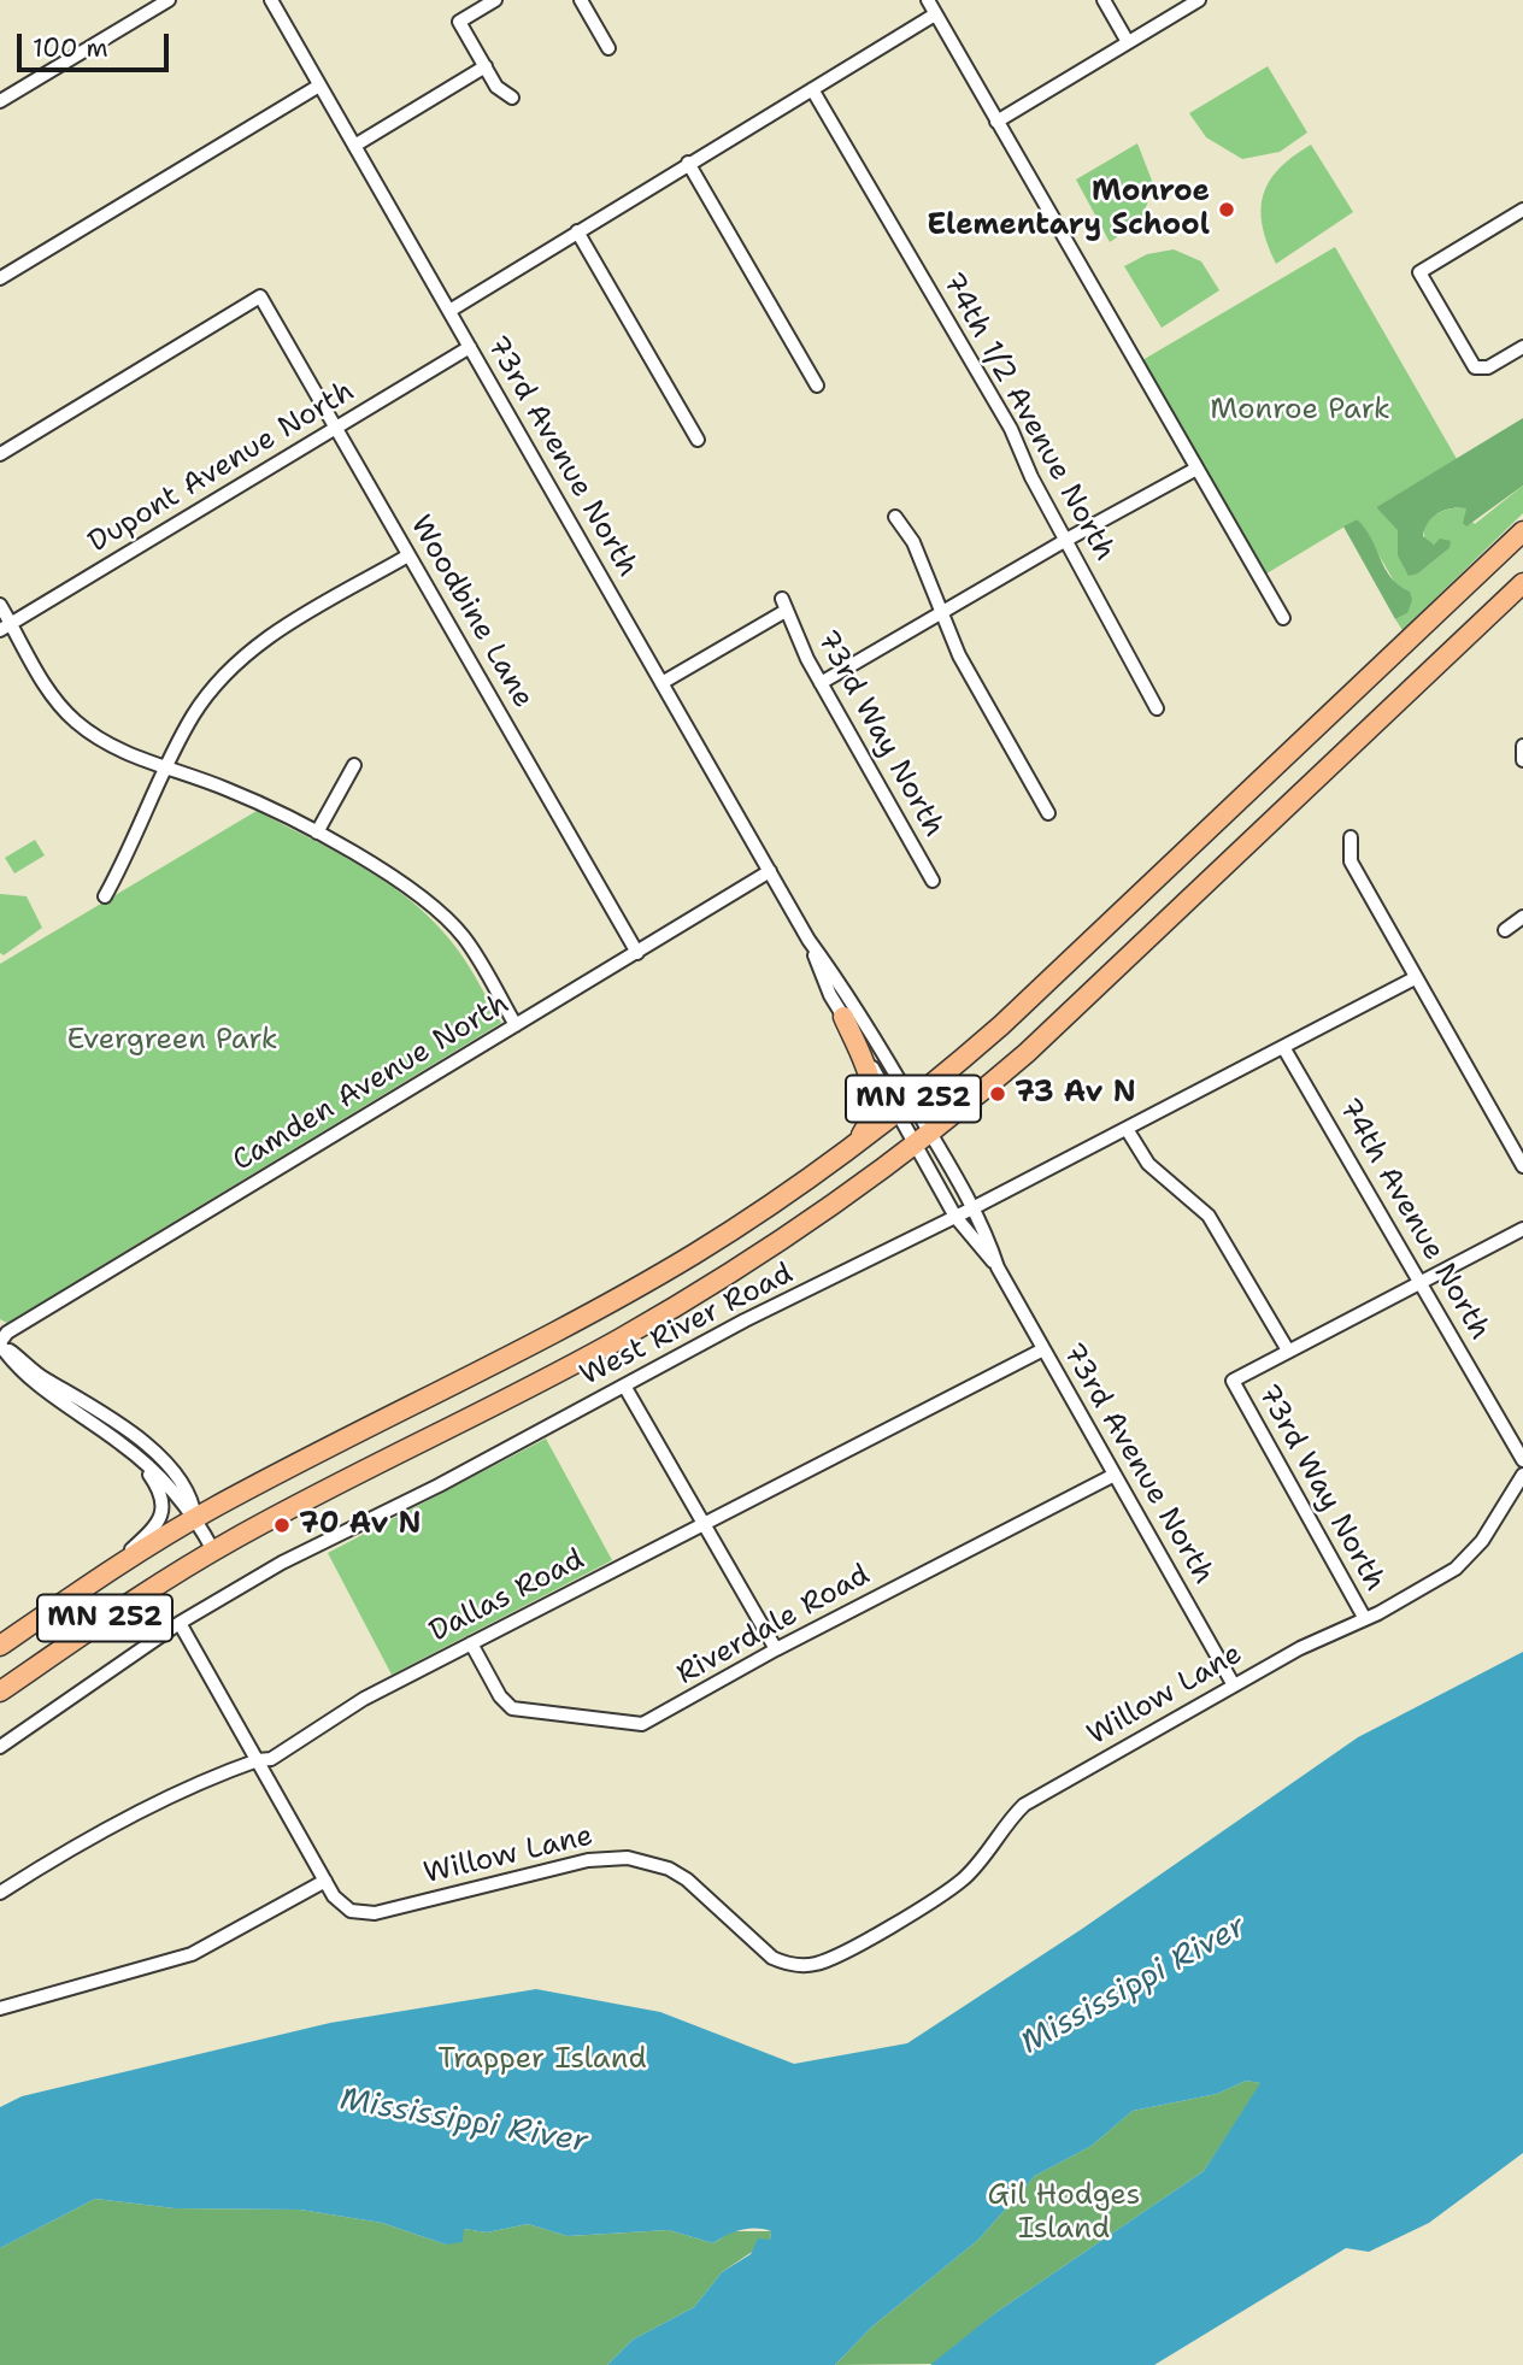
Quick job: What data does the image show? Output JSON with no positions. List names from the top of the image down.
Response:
{
  "streets": {
    "highway": ["MN 252"],
    "street": [
      "74th 1/2 Avenue North",
      "73rd Avenue North",
      "Dupont Avenue North",
      "Woodbine Lane",
      "73rd Way North",
      "Camden Avenue North",
      "74th Avenue North",
      "West River Road",
      "Dallas Road",
      "Riverdale Road",
      "Willow Lane"
    ]
  },
  "crossings": [
    ["73rd Avenue North", "Dupont Avenue North"],
    ["73rd Avenue North", "73rd Way North"],
    ["73rd Avenue North", "Camden Avenue North"],
    ["73rd Avenue North", "MN 252"],
    ["73rd Avenue North", "West River Road"],
    ["73rd Avenue North", "Dallas Road"],
    ["73rd Avenue North", "Riverdale Road"],
    ["73rd Avenue North", "Willow Lane"],
    ["Dupont Avenue North", "Woodbine Lane"],
    ["Woodbine Lane", "Camden Avenue North"],
    ["73rd Way North", "West River Road"],
    ["73rd Way North", "Willow Lane"],
    ["74th Avenue North", "West River Road"],
    ["West River Road", "Willow Lane"],
    ["Dallas Road", "Riverdale Road"],
    ["Dallas Road", "Willow Lane"]
  ],
  "water": ["Mississippi River"],
  "parks": [
    "Monroe Park",
    "Evergreen Park",
    "Trapper Island",
    "Gil Hodges Island"
  ],
  "places": ["Monroe Elementary School", "73 Av N", "70 Av N"],
  "scale_bar": "100 m"
}
